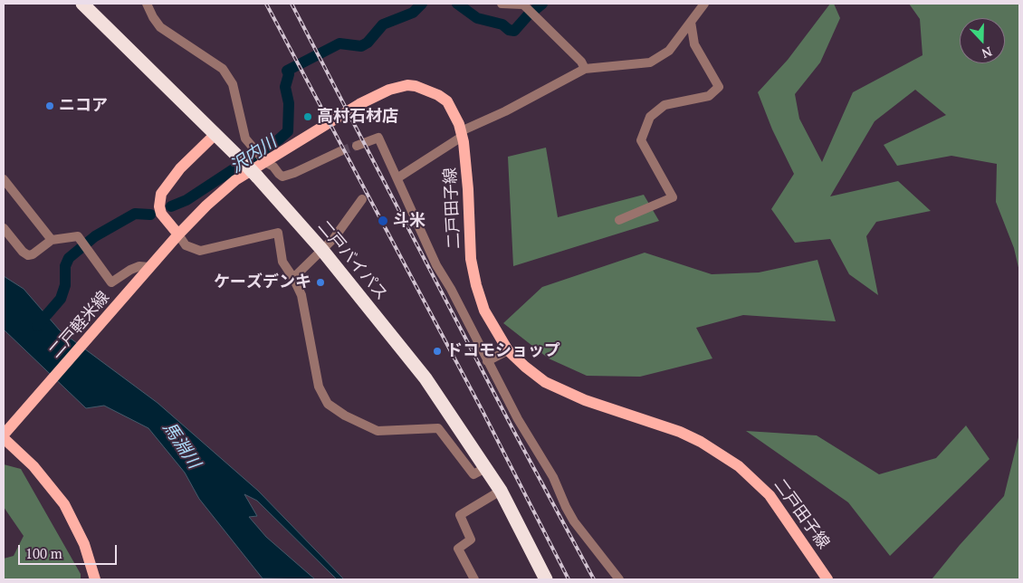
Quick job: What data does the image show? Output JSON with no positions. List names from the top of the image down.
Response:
{
  "streets": {
    "highway": ["二戸バイパス"],
    "main road": ["二戸田子線", "二戸軽米線"]
  },
  "crossings": [
    ["二戸田子線", "二戸軽米線"]
  ],
  "water": ["沢内川", "馬淵川"],
  "places": [
    "ニコア",
    "高村石材店",
    "斗米",
    "ケーズデンキ",
    "ドコモショップ"
  ],
  "scale_bar": "100 m",
  "north": "bottom"
}
